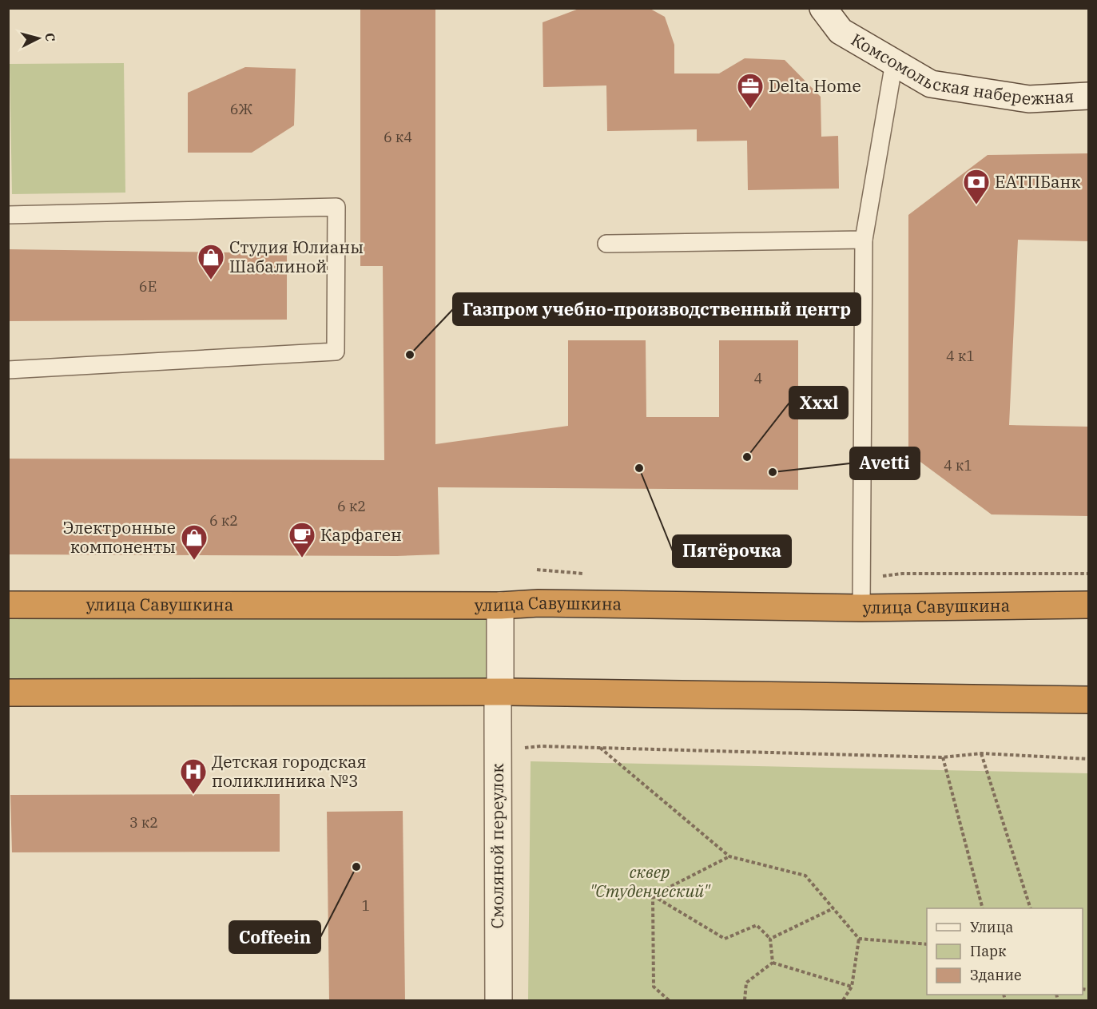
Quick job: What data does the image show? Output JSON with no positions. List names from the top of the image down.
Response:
{
  "streets": {
    "highway": ["улица Савушкина"],
    "street": ["Комсомольская набережная", "Смоляной переулок"]
  },
  "crossings": [
    ["улица Савушкина", "Смоляной переулок"]
  ],
  "parks": ["сквер \"Студенческий\""],
  "places": {
    "office": ["Delta Home"],
    "bank": ["ЕАТПБанк"],
    "shop": ["Студия Юлианы Шабалиной", "Электронные компоненты"],
    "other": [
      "Газпром учебно-производственный центр",
      "Xxxl",
      "Пятёрочка",
      "Avetti",
      "Coffeein"
    ],
    "cafe": ["Карфаген"],
    "hospital": ["Детская городская поликлиника №3"]
  },
  "house_numbers": [
    "6Ж",
    "6 к4",
    "6Е",
    "4 к1",
    "4",
    "4 к1",
    "6 к2",
    "6 к2",
    "3 к2",
    "1"
  ],
  "legend": ["Улица", "Парк", "Здание"],
  "north": "right"
}
